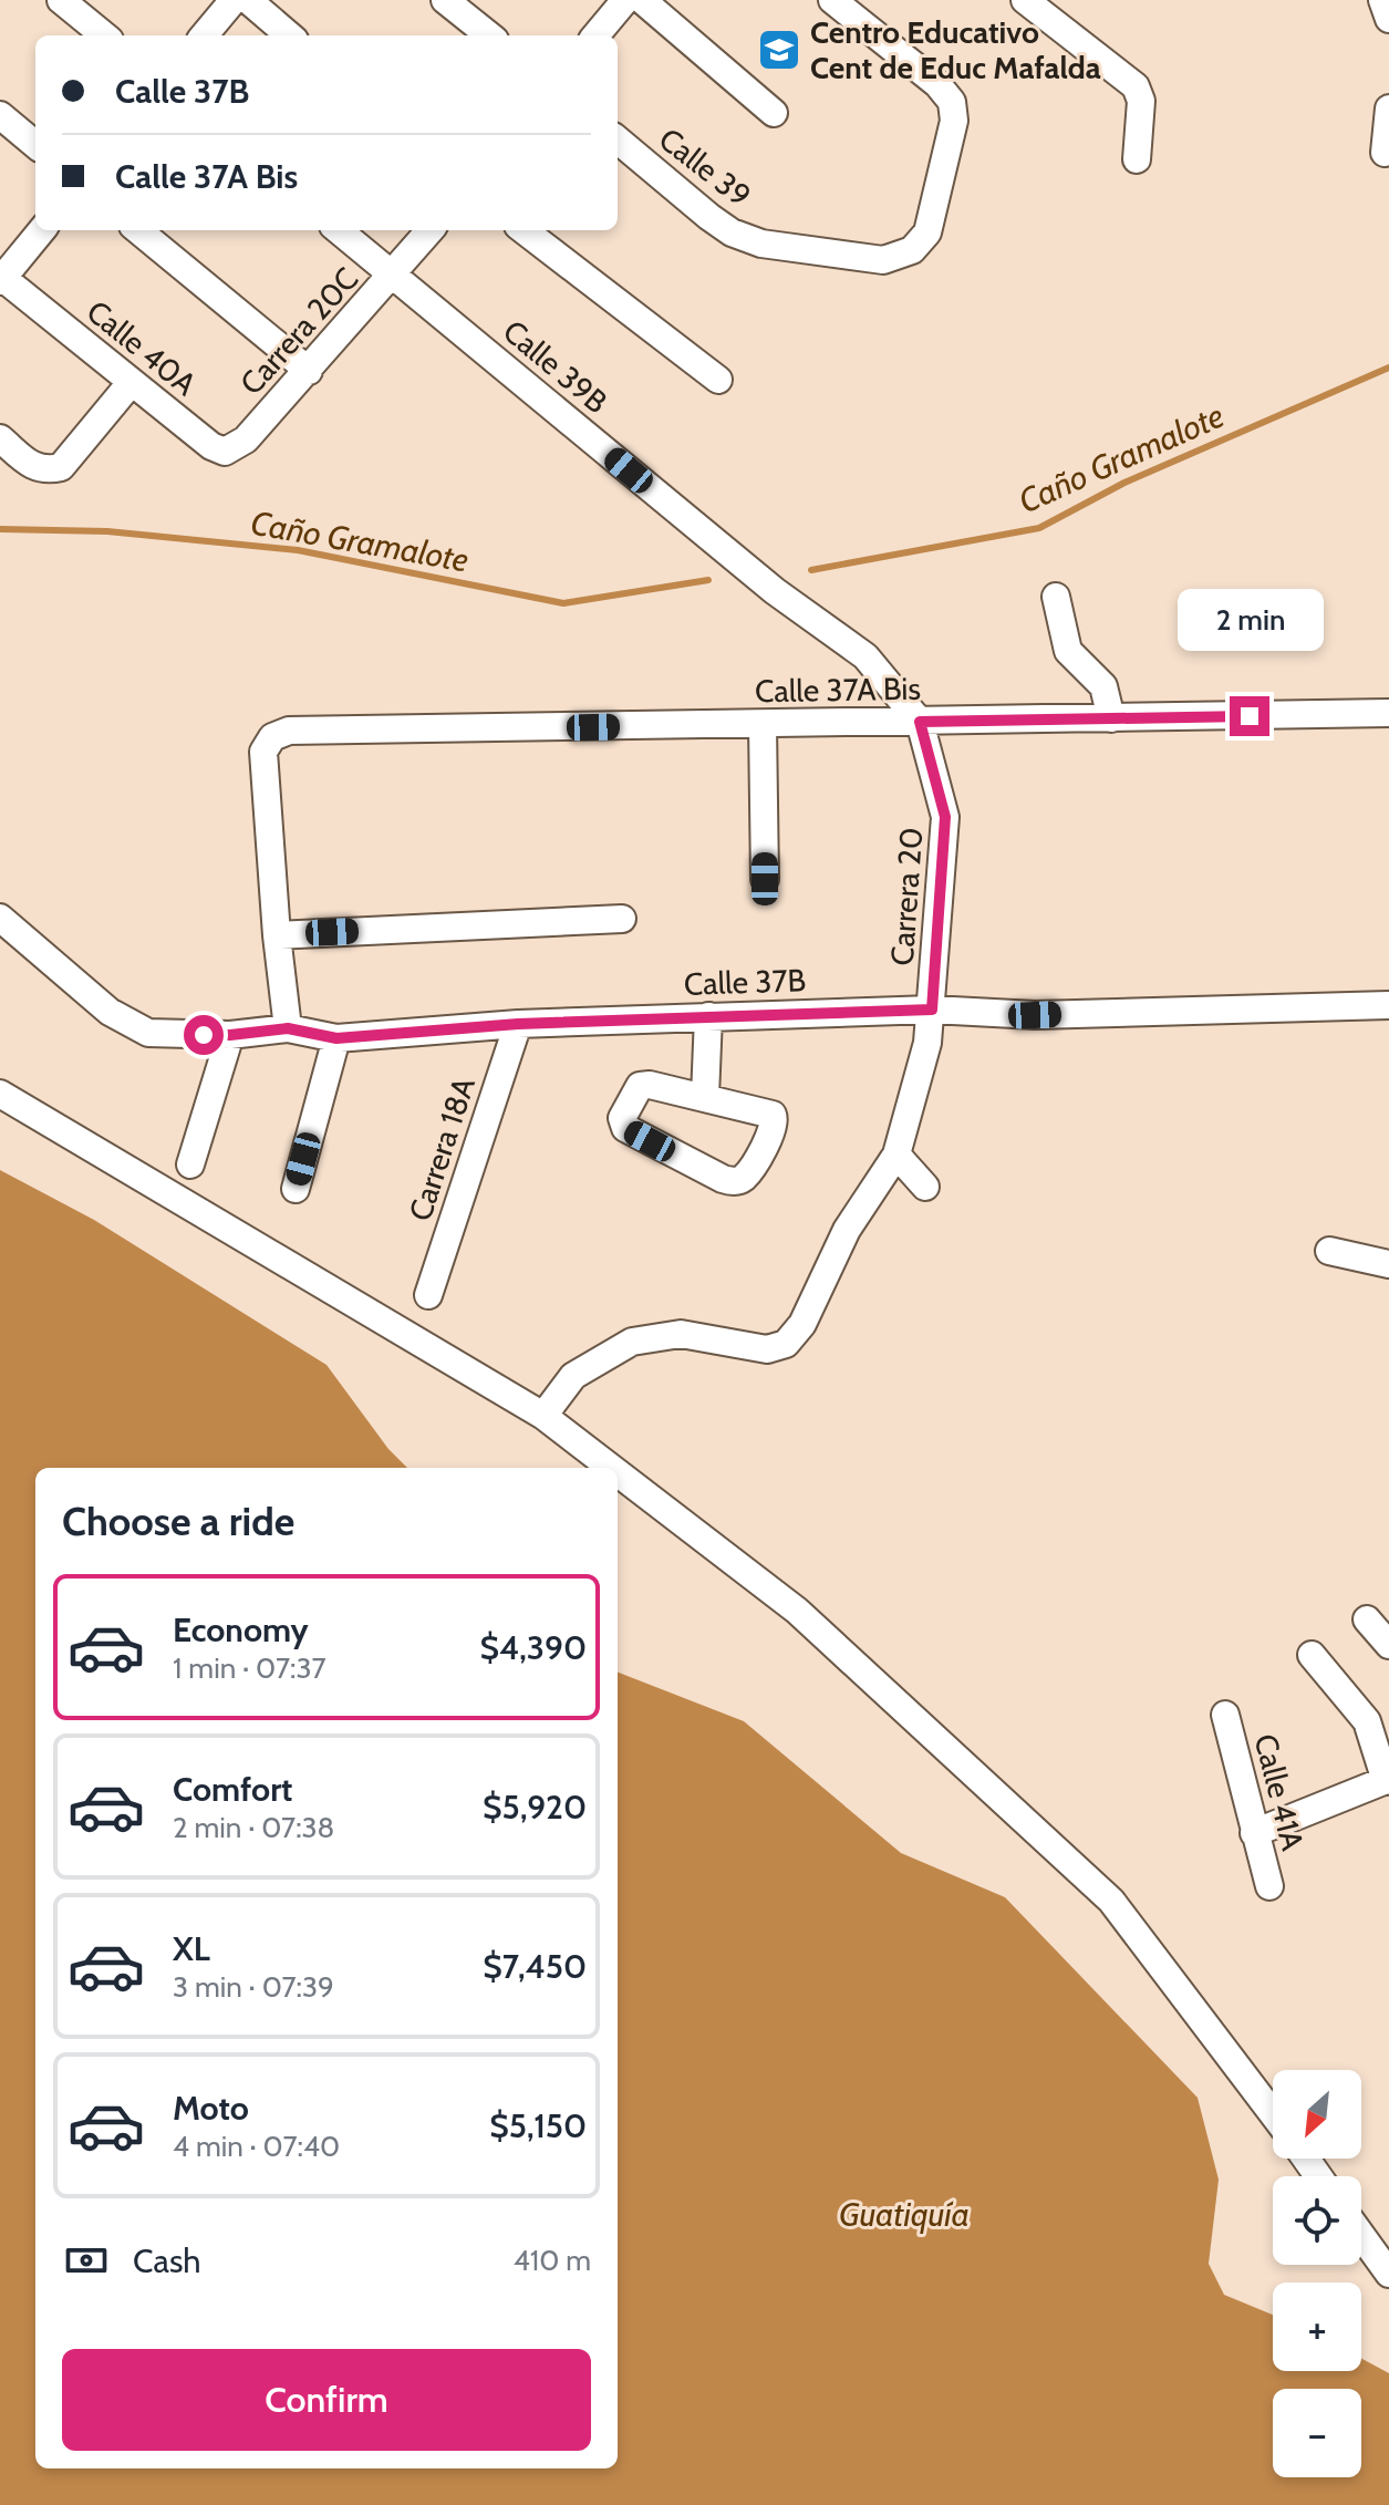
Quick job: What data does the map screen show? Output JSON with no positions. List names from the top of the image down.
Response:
{
  "streets": {
    "street": [
      "Calle 39",
      "Carrera 20C",
      "Calle 40A",
      "Calle 39B",
      "Calle 37A Bis",
      "Carrera 20",
      "Calle 37B",
      "Carrera 18A",
      "Calle 41A"
    ]
  },
  "crossings": [
    ["Carrera 20C", "Calle 40A"],
    ["Carrera 20C", "Calle 39B"],
    ["Calle 39B", "Carrera 20"],
    ["Calle 37A Bis", "Carrera 20"],
    ["Carrera 20", "Calle 37B"],
    ["Calle 37B", "Carrera 18A"]
  ],
  "water": ["Caño Gramalote", "Guatiquía"],
  "places": {
    "school or university": ["Centro Educativo Cent de Educ Mafalda"]
  },
  "north": "bottom left",
  "page": {
    "banner": ["Calle 37B", "Calle 37A Bis"],
    "bubble": "2 min",
    "heading": "Choose a ride",
    "list": [
      {
        "name": "Economy",
        "note": "1 min · 07:37",
        "value": "$4,390"
      },
      {
        "name": "Comfort",
        "note": "2 min · 07:38",
        "value": "$5,920"
      },
      {
        "name": "XL",
        "note": "3 min · 07:39",
        "value": "$7,450"
      },
      {
        "name": "Moto",
        "note": "4 min · 07:40",
        "value": "$5,150"
      }
    ],
    "map_buttons": ["+", "−"],
    "pay": ["Cash", "410 m"],
    "buttons": "Confirm"
  }
}
